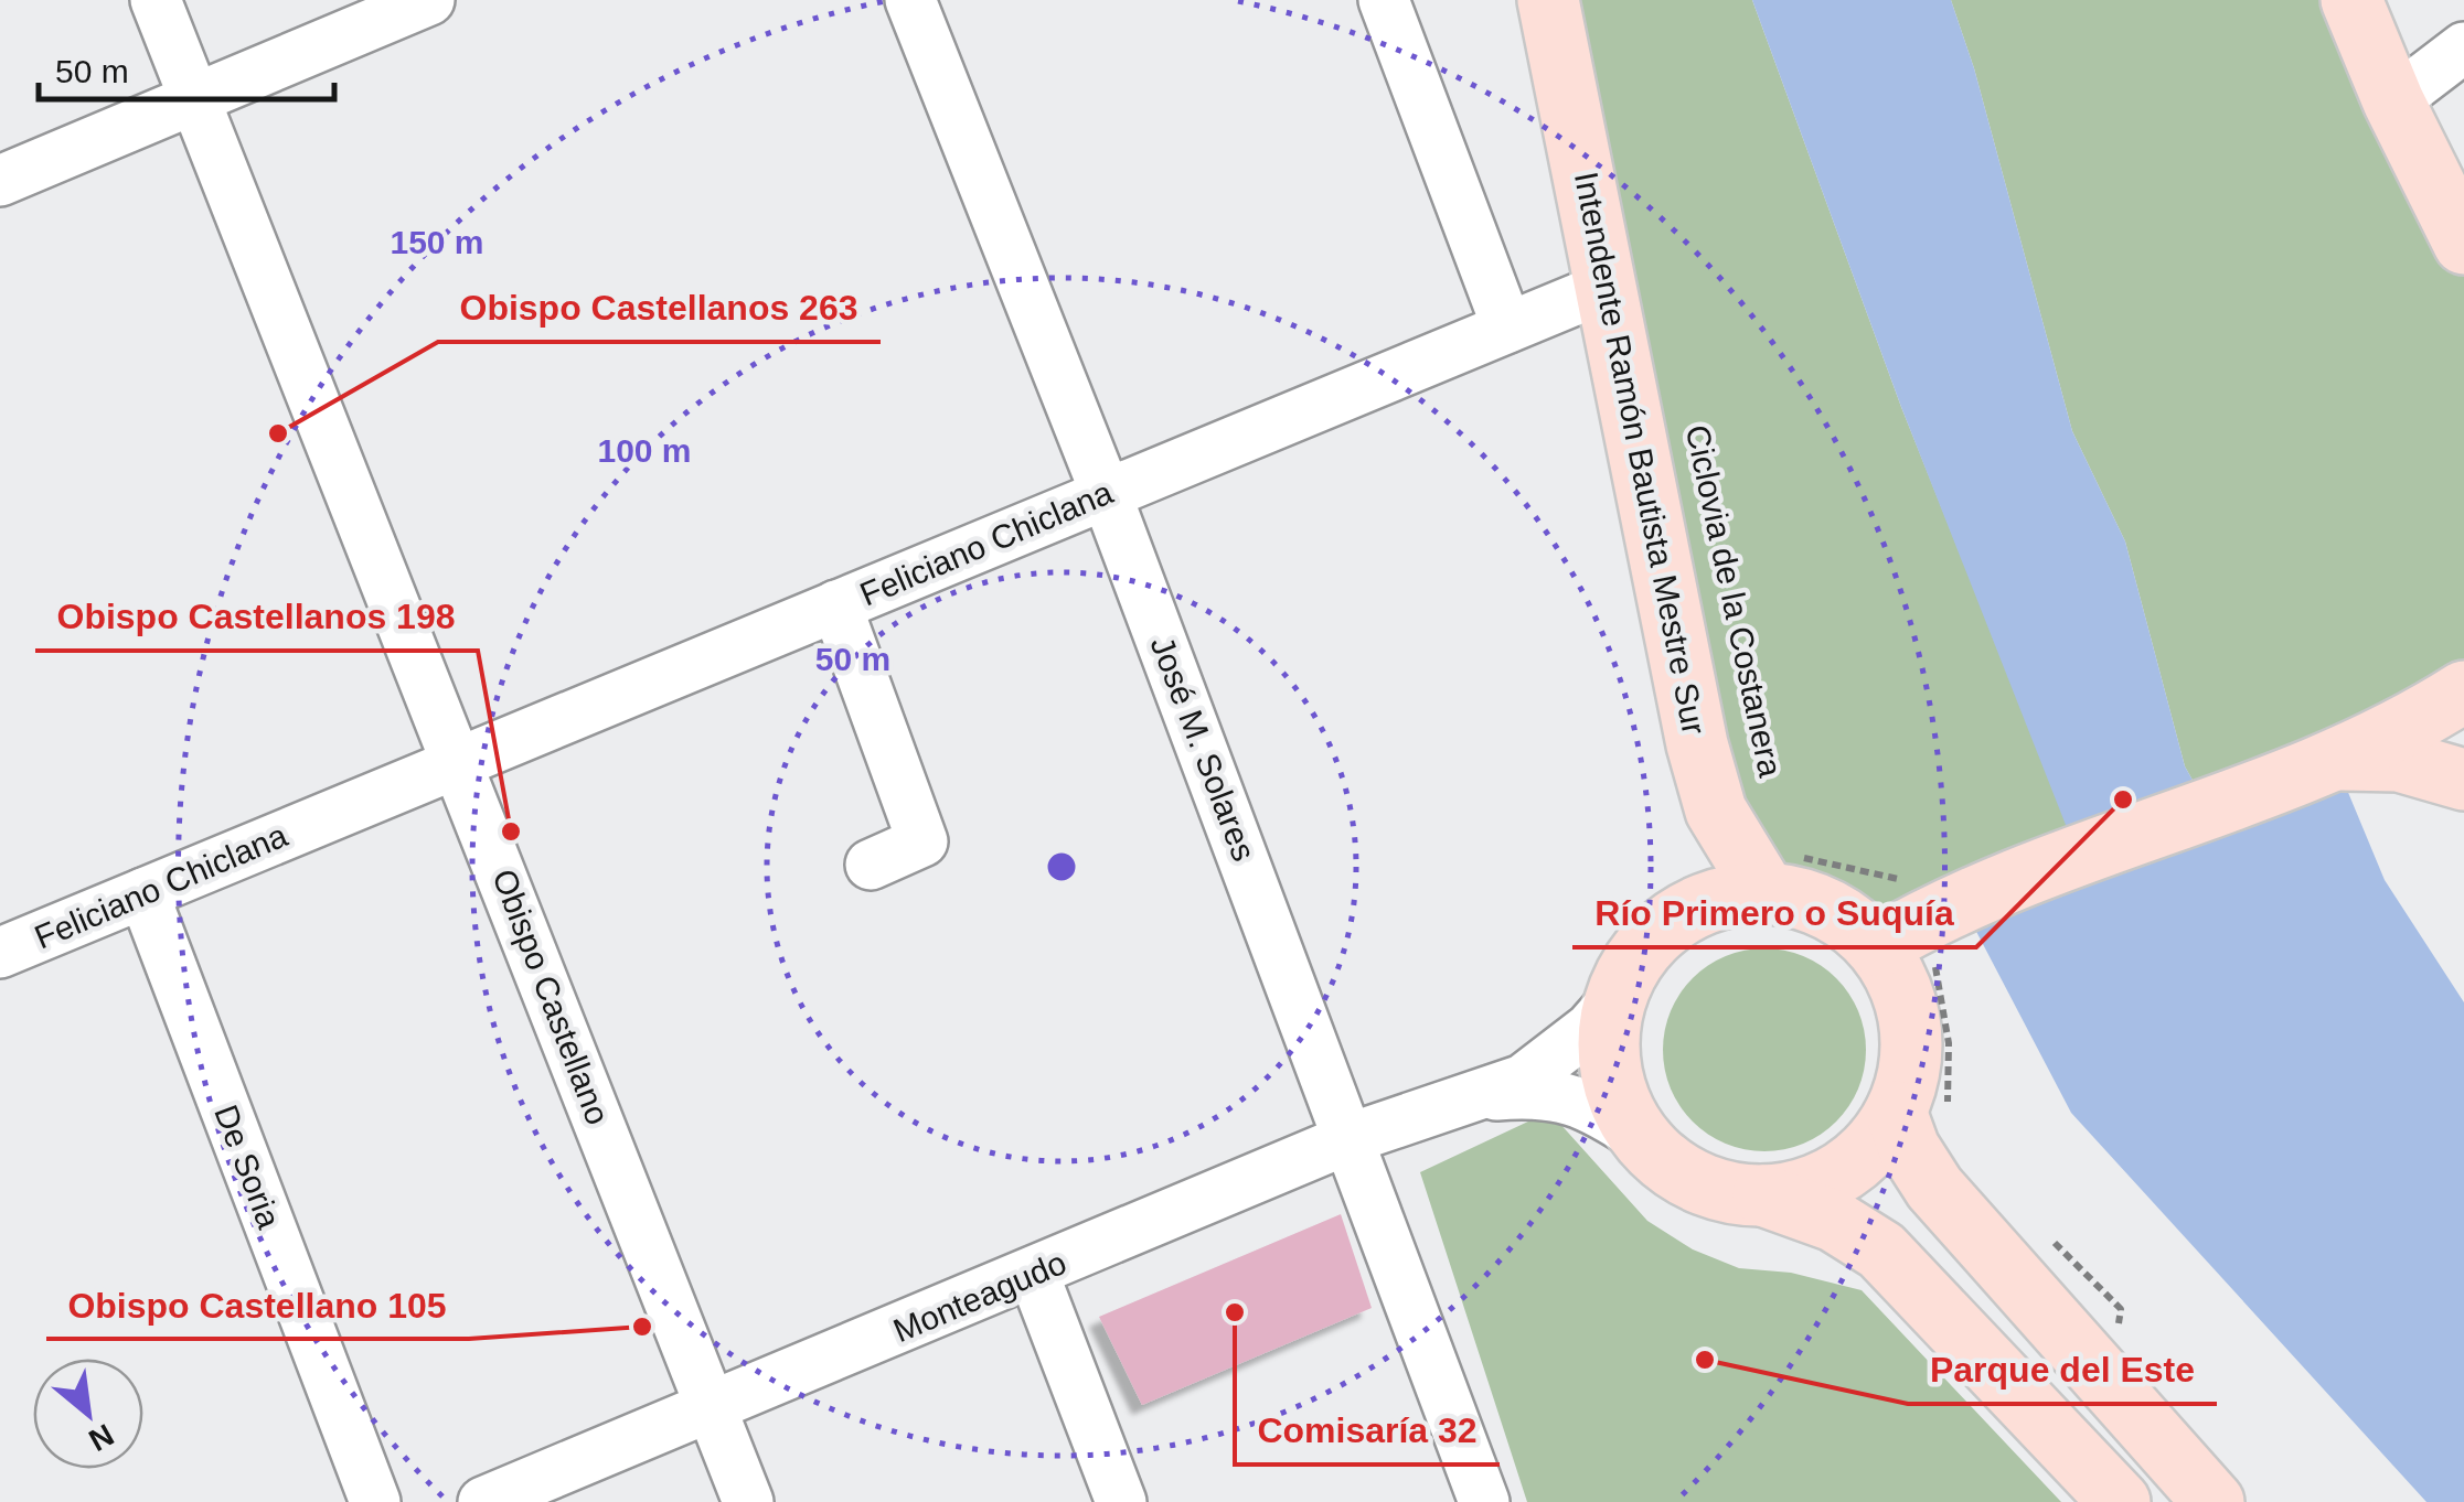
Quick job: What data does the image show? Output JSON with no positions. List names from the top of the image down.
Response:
{
  "streets": {
    "main road": ["Intendente Ramón Bautista Mestre Sur"],
    "street": [
      "Feliciano Chiclana",
      "José M. Solares",
      "Obispo Castellano",
      "De Soria",
      "Monteagudo"
    ]
  },
  "crossings": [
    ["Intendente Ramón Bautista Mestre Sur", "Feliciano Chiclana"],
    ["Intendente Ramón Bautista Mestre Sur", "Monteagudo"],
    ["Feliciano Chiclana", "José M. Solares"],
    ["Feliciano Chiclana", "Obispo Castellano"],
    ["Feliciano Chiclana", "De Soria"],
    ["José M. Solares", "Monteagudo"],
    ["Obispo Castellano", "Monteagudo"]
  ],
  "places": [
    "Obispo Castellanos 263",
    "Río Primero o Suquía",
    "Obispo Castellanos 198",
    "Comisaría 32",
    "Obispo Castellano 105",
    "Parque del Este"
  ],
  "scale_bar": "50 m",
  "north": "bottom right",
  "rings": ["150 m", "100 m", "50 m"]
}
